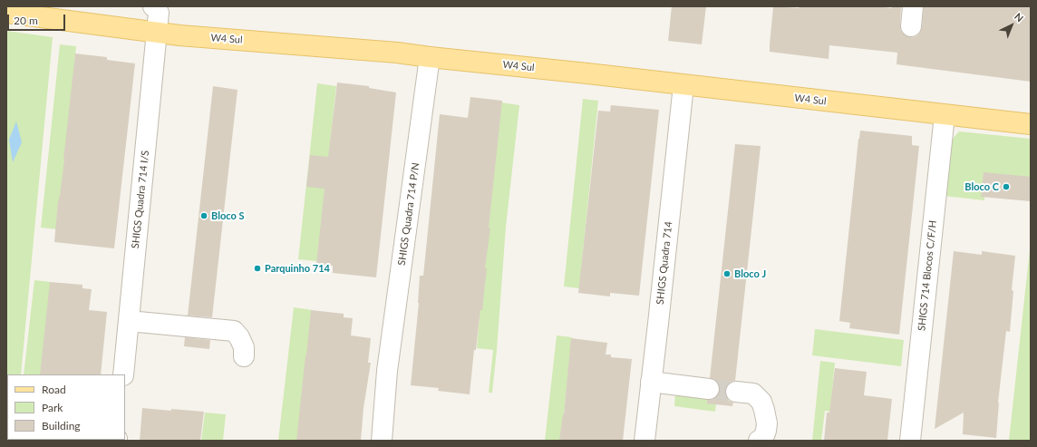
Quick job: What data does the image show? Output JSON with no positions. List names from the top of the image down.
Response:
{
  "streets": {
    "main road": ["W4 Sul"],
    "street": [
      "SHIGS Quadra 714 I/S",
      "SHIGS Quadra 714 P/N",
      "SHIGS Quadra 714",
      "SHIGS 714 Blocos C/F/H"
    ]
  },
  "crossings": [
    ["W4 Sul", "SHIGS Quadra 714 I/S"],
    ["W4 Sul", "SHIGS Quadra 714 P/N"],
    ["W4 Sul", "SHIGS Quadra 714"],
    ["W4 Sul", "SHIGS 714 Blocos C/F/H"]
  ],
  "places": [
    "Bloco C",
    "Bloco S",
    "Parquinho 714",
    "Bloco J"
  ],
  "legend": ["Road", "Park", "Building"],
  "scale_bar": "20 m",
  "north": "top right"
}
